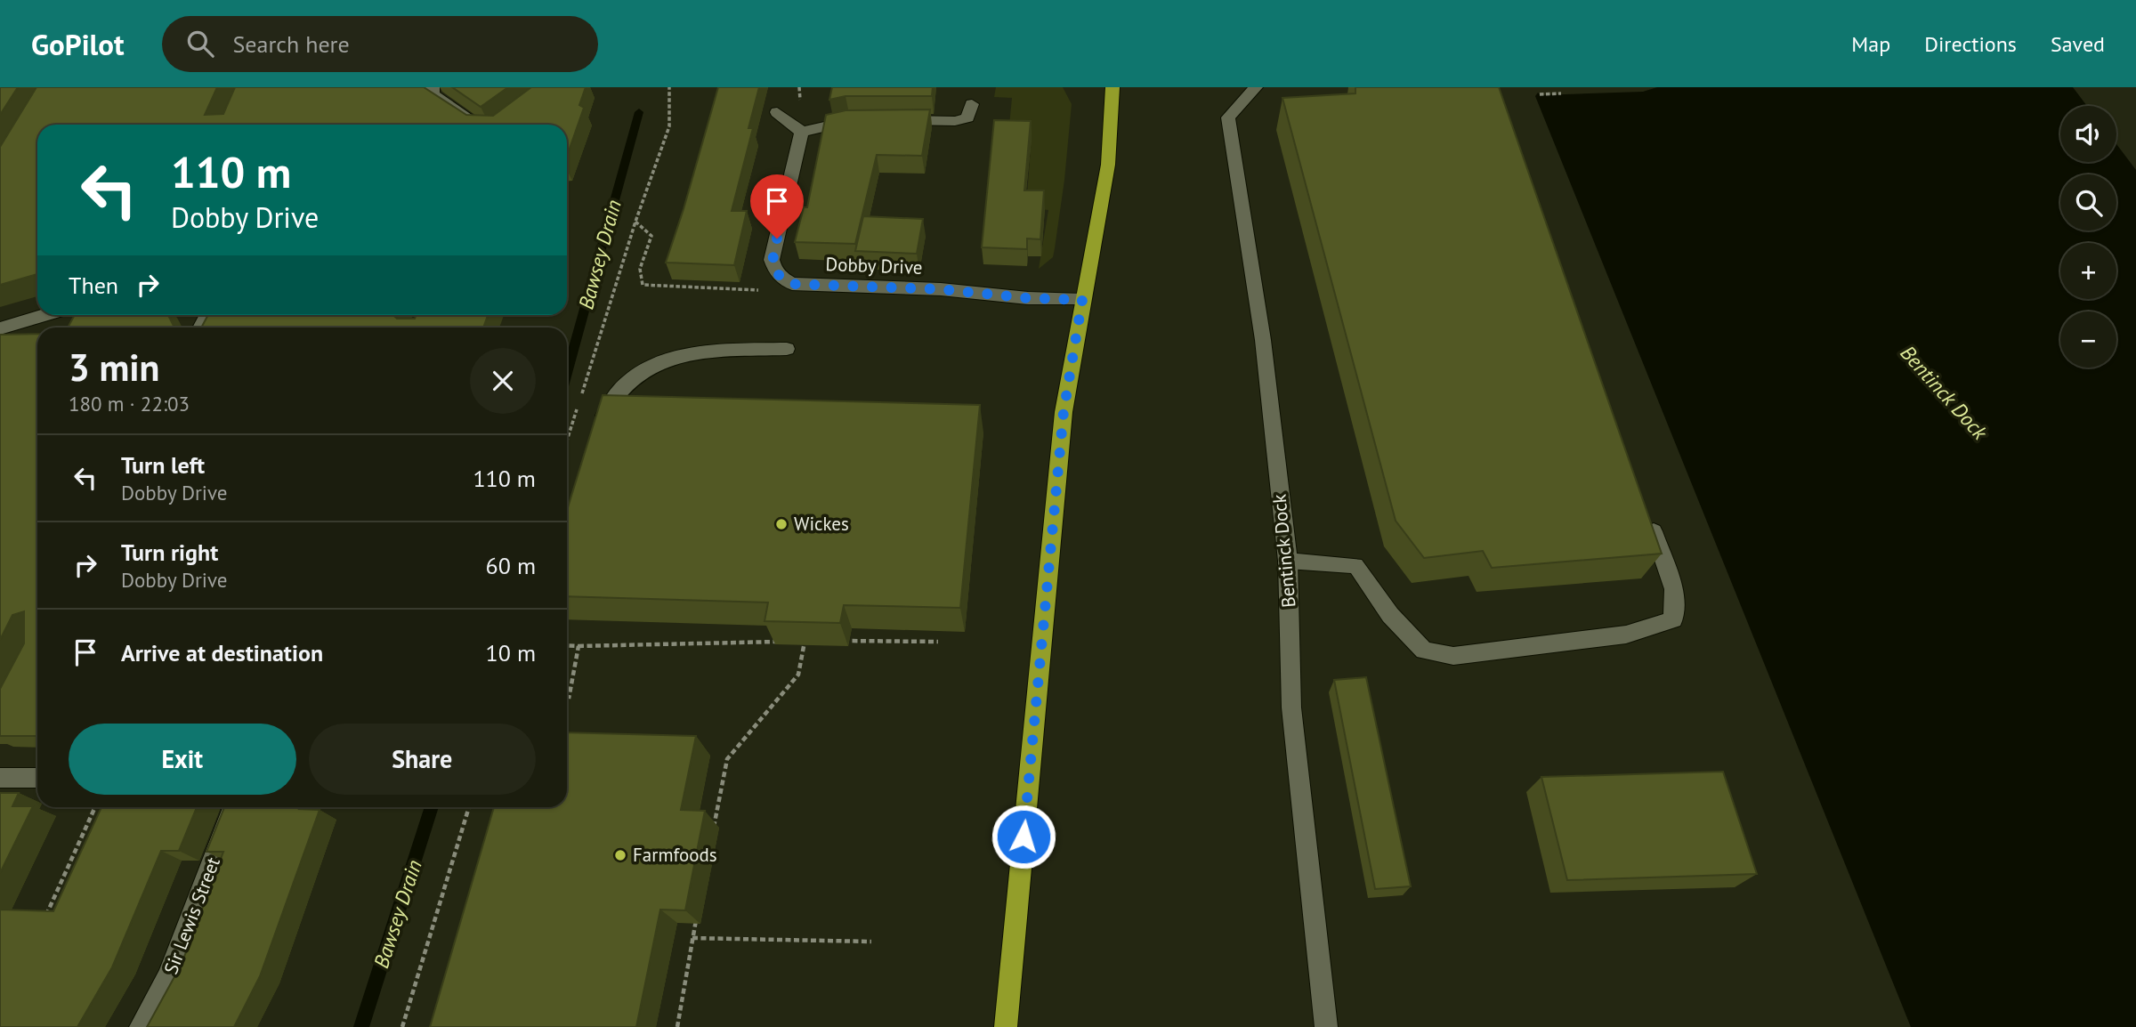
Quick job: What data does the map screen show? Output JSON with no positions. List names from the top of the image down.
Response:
{
  "streets": {
    "street": ["Dobby Drive", "Bentinck Dock", "Sir Lewis Street"]
  },
  "water": ["Bawsey Drain", "Bentinck Dock"],
  "places": ["Wickes", "Farmfoods"],
  "page": {
    "header": "GoPilot",
    "search": "Search here",
    "nav": ["Map", "Directions", "Saved"],
    "map_buttons": ["+", "−"],
    "turn": ["110 m", "Dobby Drive"],
    "then": "Then",
    "heading": ["3 min", "180 m · 22:03"],
    "list": [
      {
        "name": "Turn left",
        "note": "Dobby Drive",
        "value": "110 m"
      },
      {
        "name": "Turn right",
        "note": "Dobby Drive",
        "value": "60 m"
      },
      {
        "name": "Arrive at destination",
        "value": "10 m"
      }
    ],
    "buttons": ["Exit", "Share"]
  }
}
